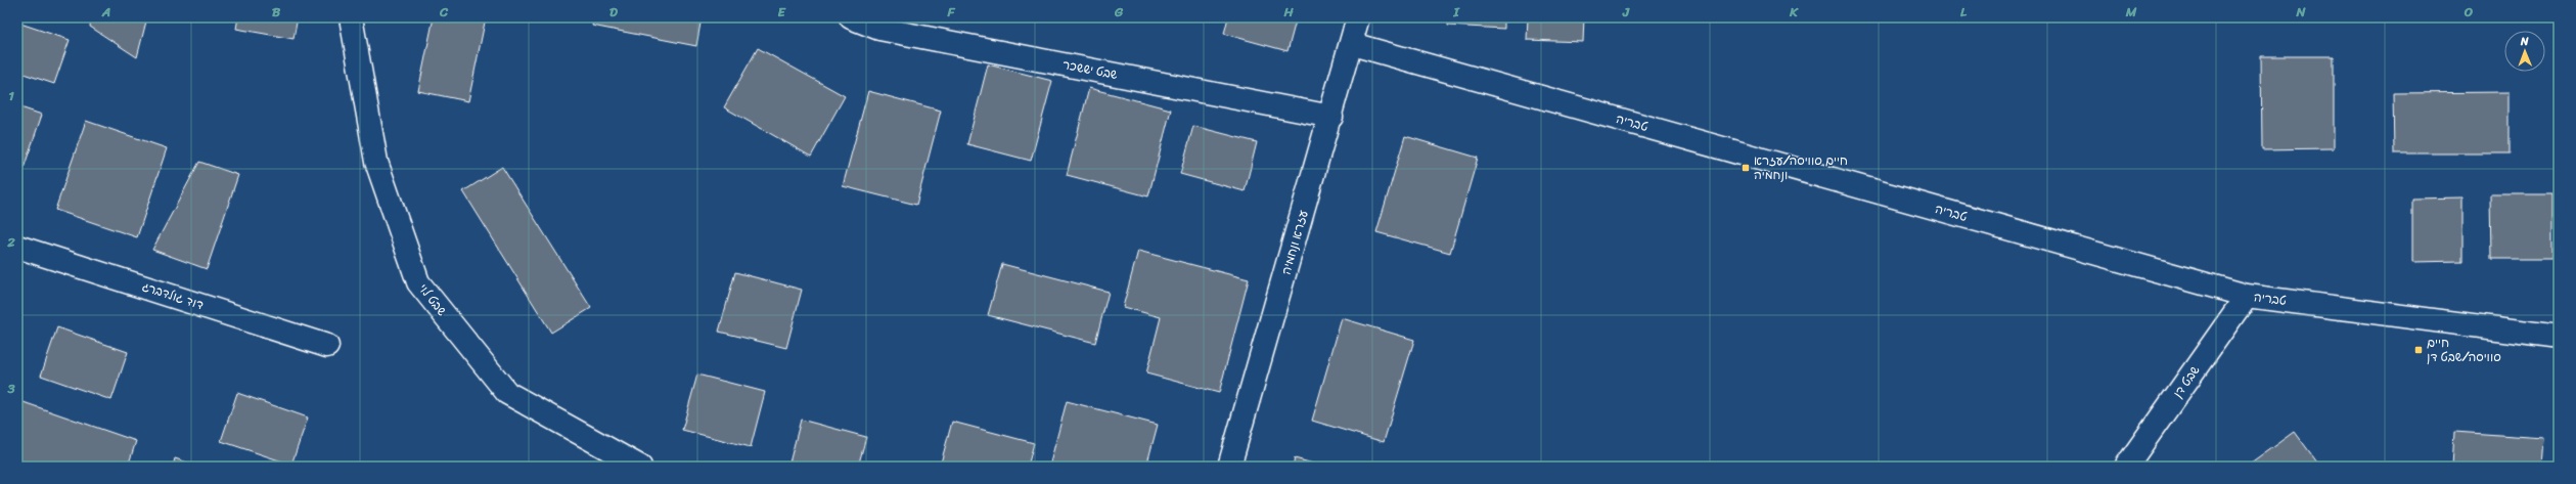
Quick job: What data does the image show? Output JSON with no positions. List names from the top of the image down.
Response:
{
  "streets": {
    "street": [
      "שבט יששכר",
      "טבריה",
      "עזרא ונחמיה",
      "דוד גולדברג",
      "שבט לוי",
      "שבט דן"
    ]
  },
  "crossings": [
    ["שבט יששכר", "עזרא ונחמיה"],
    ["טבריה", "עזרא ונחמיה"],
    ["טבריה", "שבט דן"]
  ],
  "places": {
    "transit": ["חיים סוויסה/עזרא ונחמיה", "חיים סוויסה/שבט דן"]
  },
  "north": "top",
  "grid": {
    "columns": [
      "A",
      "B",
      "C",
      "D",
      "E",
      "F",
      "G",
      "H",
      "I",
      "J",
      "K",
      "L",
      "M",
      "N",
      "O"
    ],
    "rows": ["1", "2", "3"]
  }
}
